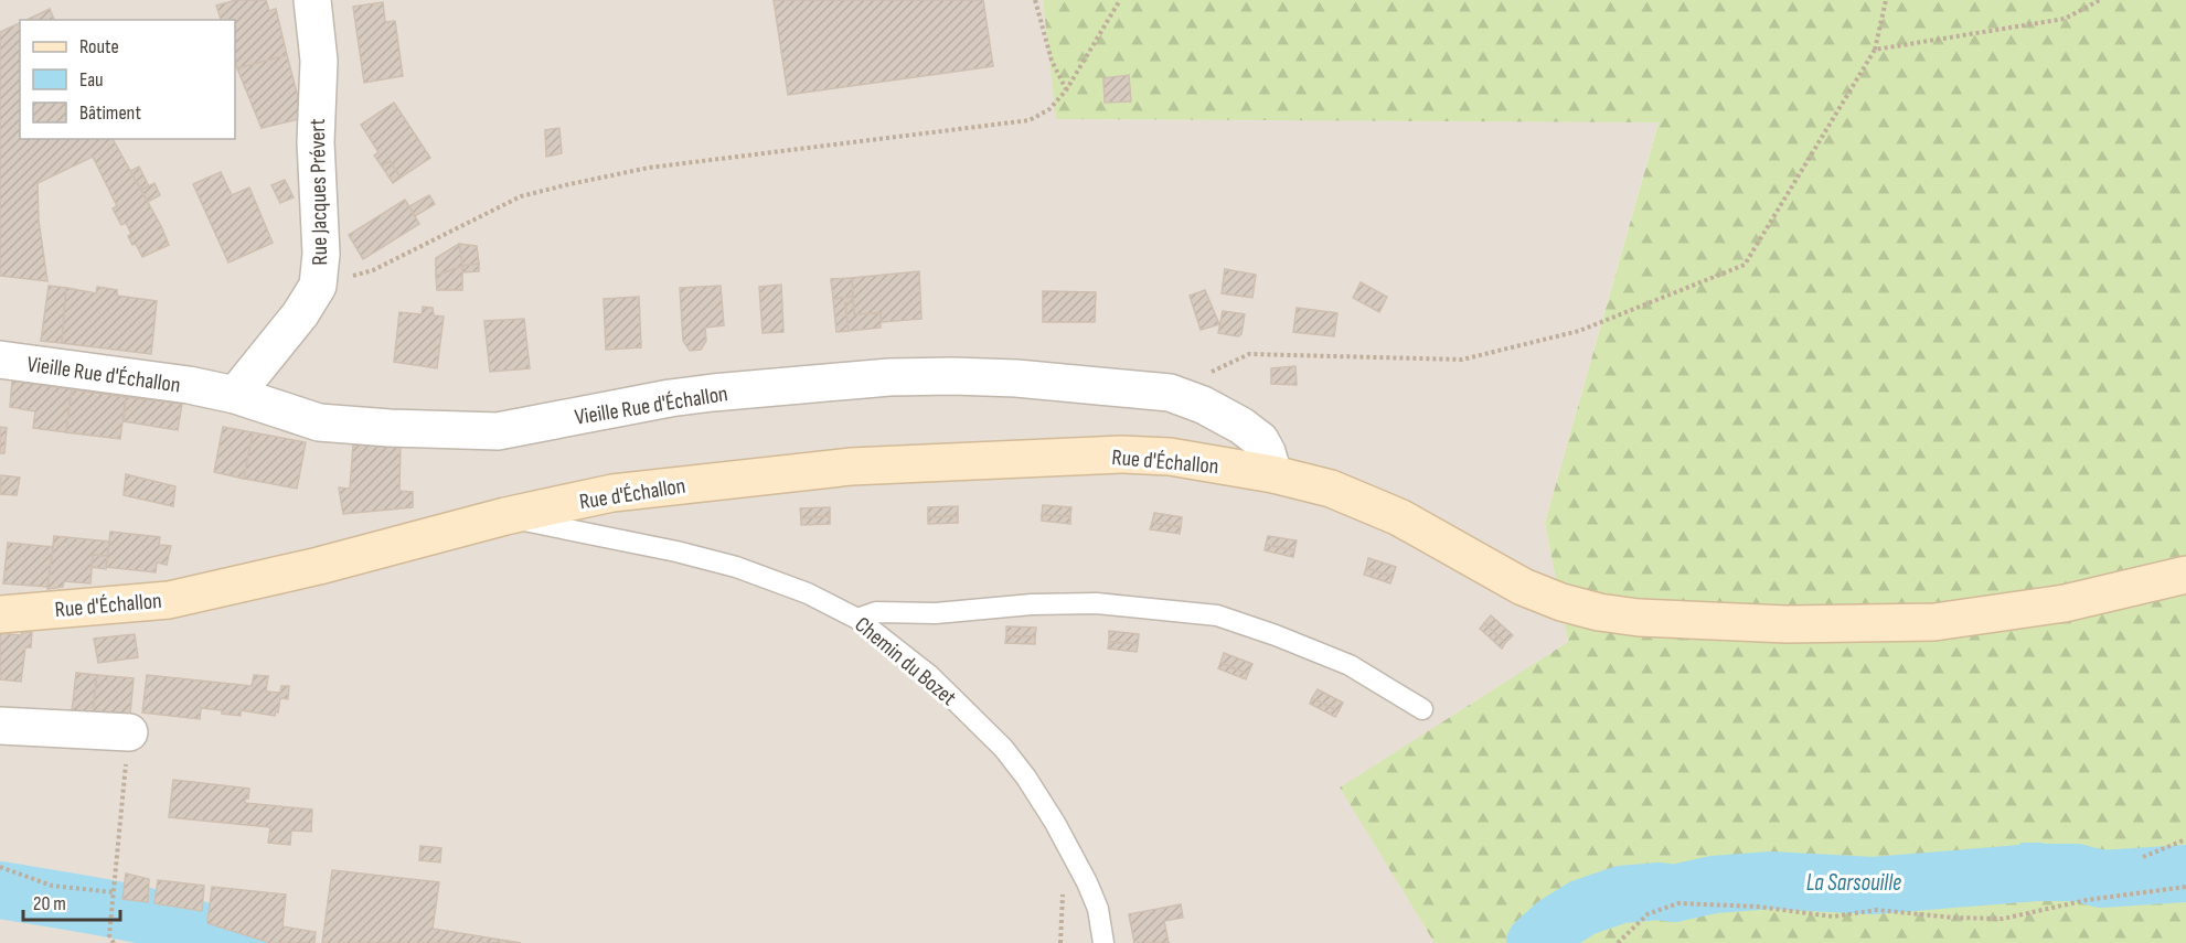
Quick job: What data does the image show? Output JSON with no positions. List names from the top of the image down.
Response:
{
  "streets": {
    "main road": ["Rue d'Échallon"],
    "street": ["Rue Jacques Prévert", "Vieille Rue d'Échallon"],
    "lane": ["Chemin du Bozet"]
  },
  "crossings": [
    ["Rue Jacques Prévert", "Vieille Rue d'Échallon"],
    ["Vieille Rue d'Échallon", "Rue d'Échallon"],
    ["Rue d'Échallon", "Chemin du Bozet"]
  ],
  "water": ["La Sarsouille"],
  "legend": ["Route", "Eau", "Bâtiment"],
  "scale_bar": "20 m"
}
